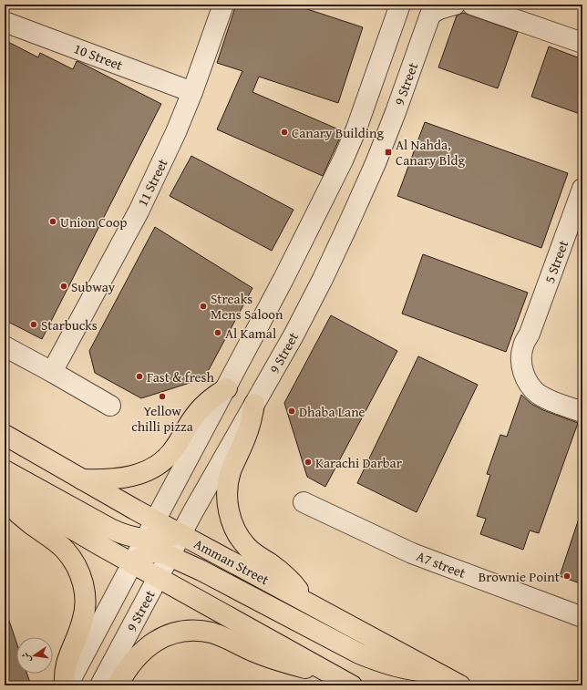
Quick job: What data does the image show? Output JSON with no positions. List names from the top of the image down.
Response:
{
  "streets": {
    "main road": ["Amman Street"],
    "street": [
      "10 Street",
      "9 Street",
      "11 Street",
      "5 Street",
      "A7 street"
    ]
  },
  "crossings": [
    ["10 Street", "11 Street"],
    ["9 Street", "Amman Street"]
  ],
  "places": {
    "other": [
      "Canary Building",
      "Union Coop",
      "Subway",
      "Streaks Mens Saloon",
      "Starbucks",
      "Al Kamal",
      "Fast & fresh",
      "Yellow chilli pizza",
      "Dhaba Lane",
      "Karachi Darbar",
      "Brownie Point"
    ],
    "transit": ["Al Nahda, Canary Bldg"]
  },
  "north": "left"
}
